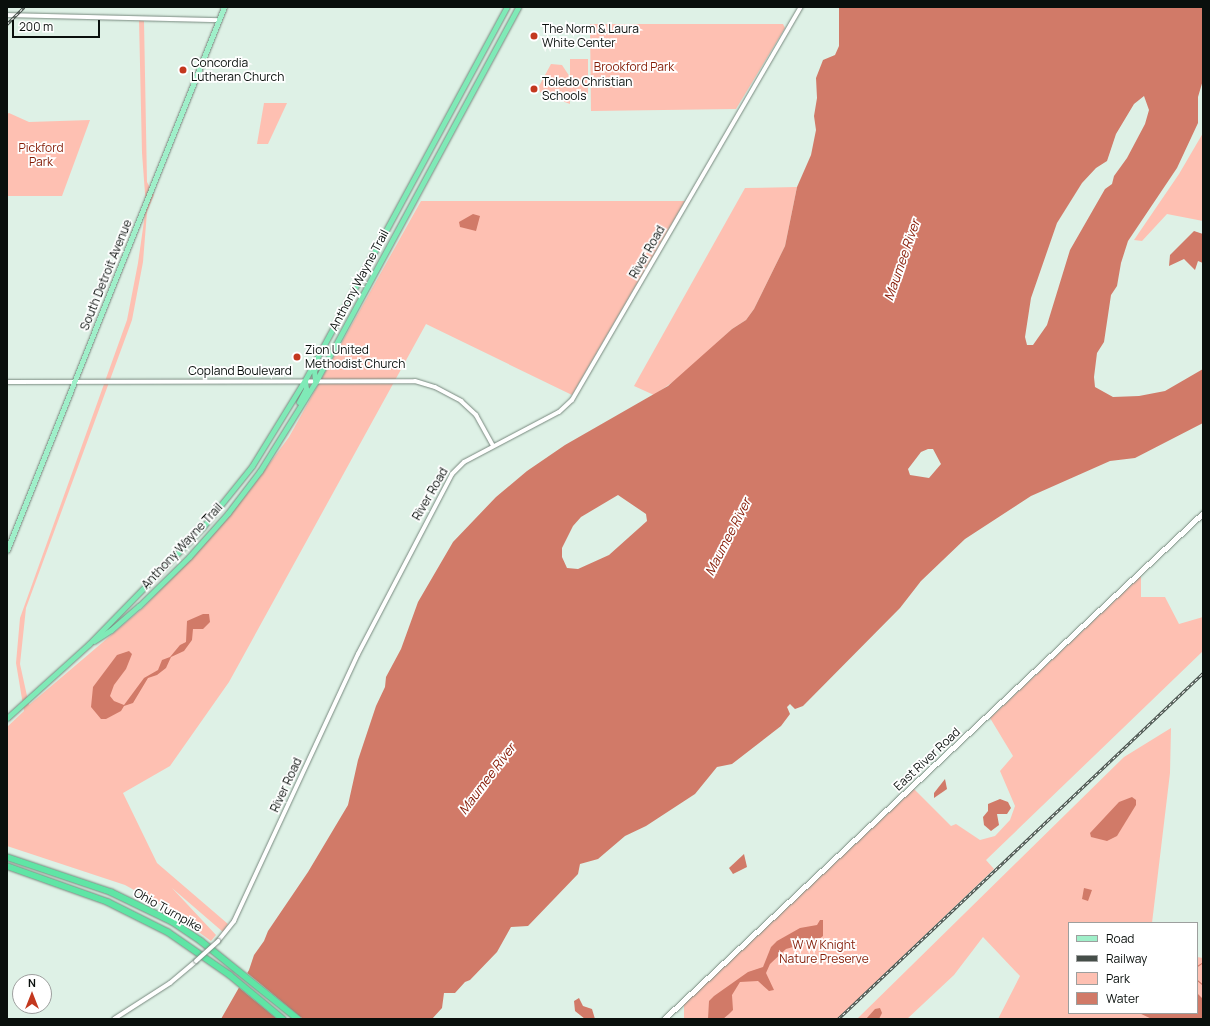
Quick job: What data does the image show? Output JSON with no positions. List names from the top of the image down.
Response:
{
  "streets": {
    "highway": ["Anthony Wayne Trail", "Ohio Turnpike"],
    "main road": ["South Detroit Avenue", "East River Road"],
    "street": ["River Road", "Copland Boulevard"]
  },
  "crossings": [
    ["River Road", "Copland Boulevard"],
    ["South Detroit Avenue", "Copland Boulevard"],
    ["Anthony Wayne Trail", "Copland Boulevard"]
  ],
  "water": ["Maumee River"],
  "parks": ["Brookford Park", "Pickford Park", "W W Knight Nature Preserve"],
  "places": [
    "The Norm & Laura White Center",
    "Concordia Lutheran Church",
    "Toledo Christian Schools",
    "Zion United Methodist Church"
  ],
  "legend": [
    "Road",
    "Railway",
    "Park",
    "Water"
  ],
  "scale_bar": "200 m",
  "north": "top"
}
